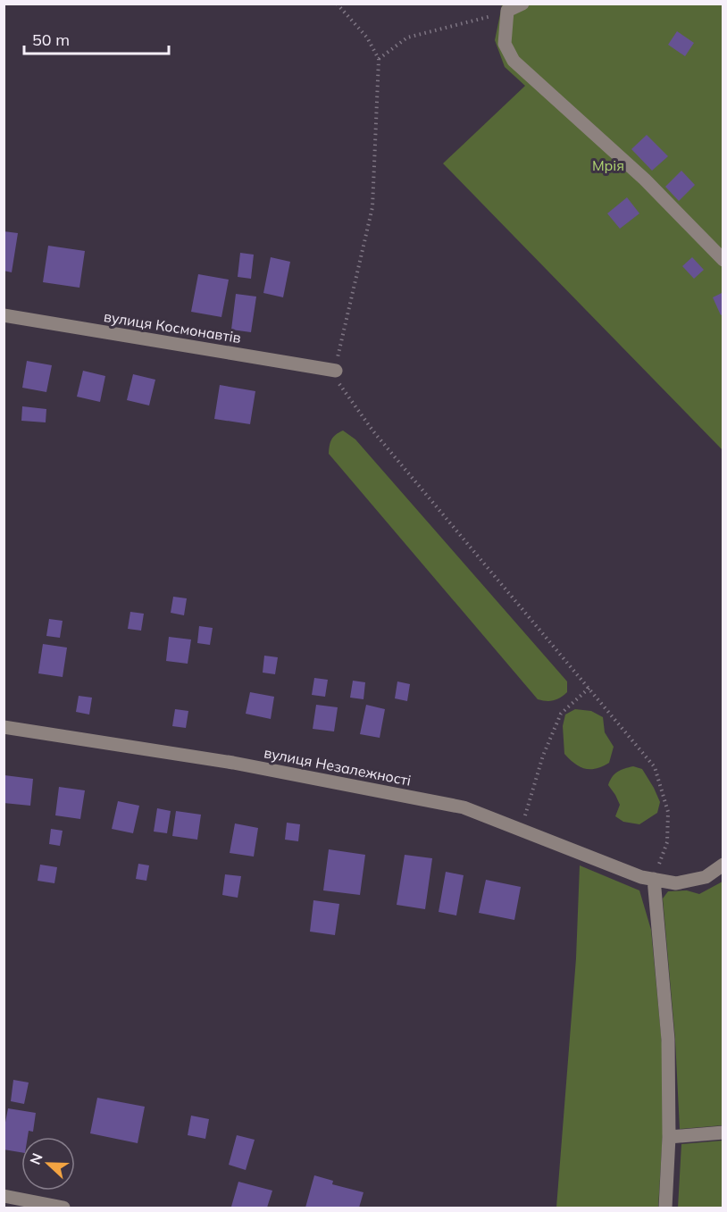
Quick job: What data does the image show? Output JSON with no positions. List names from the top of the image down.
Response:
{
  "streets": {
    "street": ["вулиця Космонавтів", "вулиця Незалежності"]
  },
  "parks": ["Мрія"],
  "scale_bar": "50 m",
  "north": "left"
}
